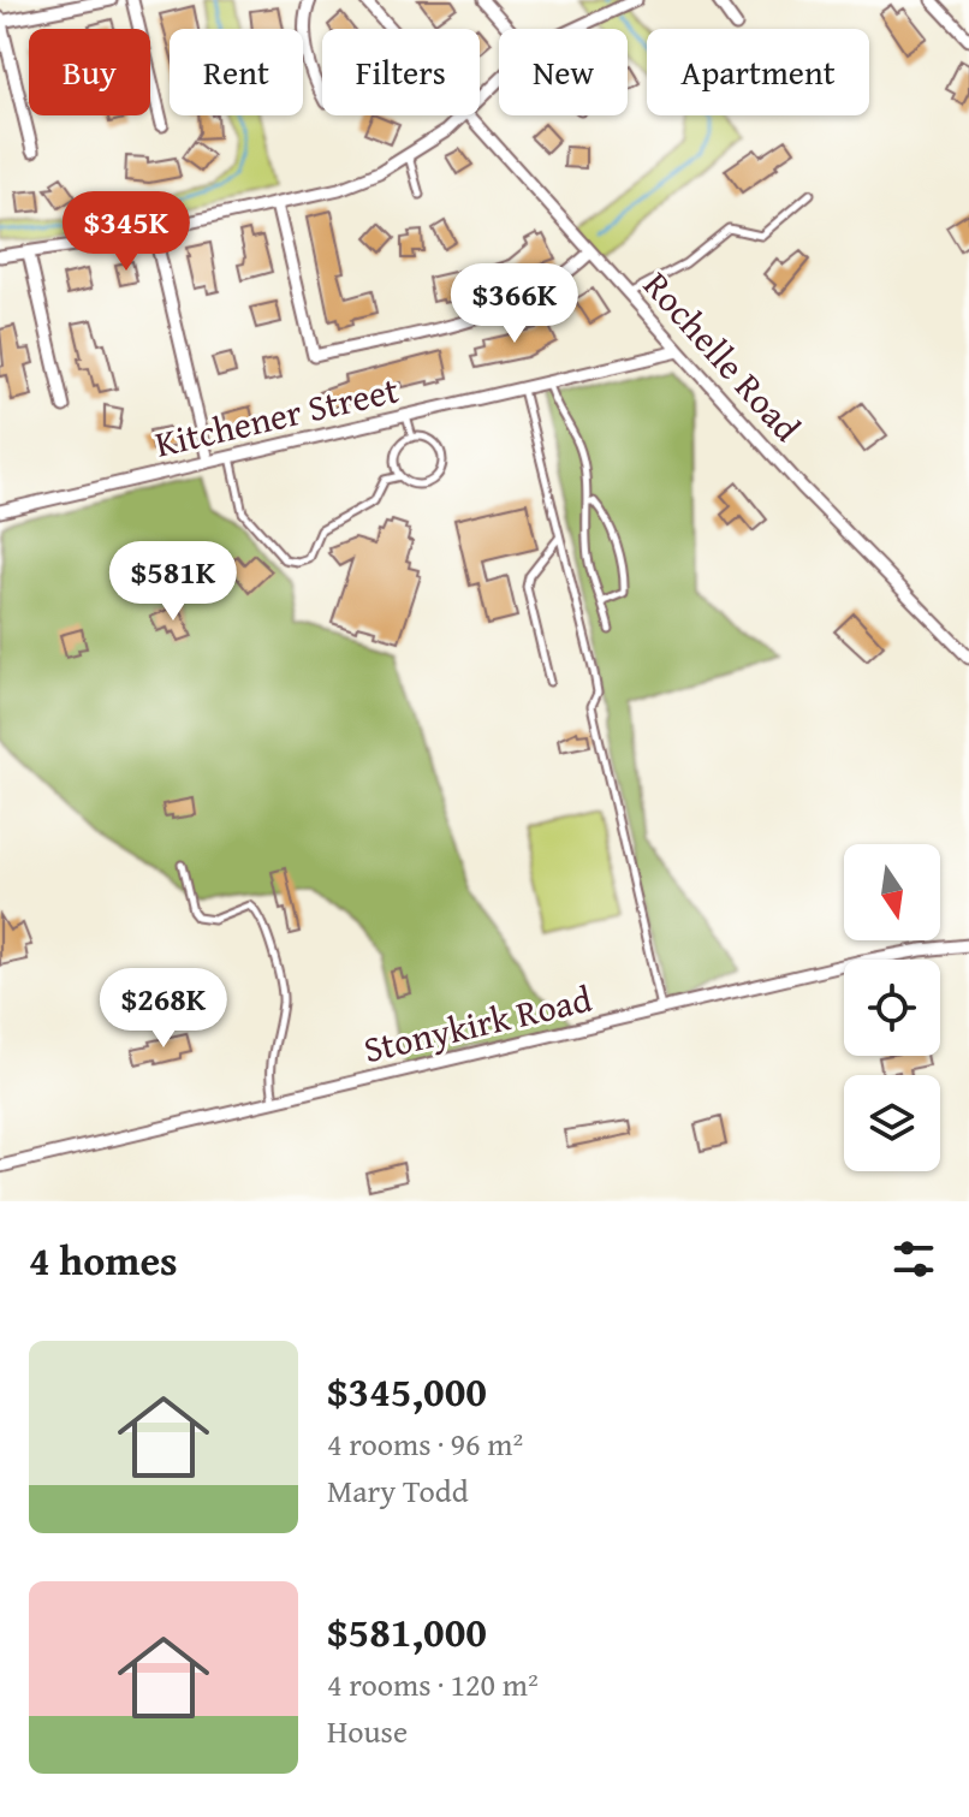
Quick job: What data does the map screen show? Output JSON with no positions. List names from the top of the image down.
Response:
{
  "streets": {
    "street": ["Rochelle Road", "Kitchener Street", "Stonykirk Road"]
  },
  "crossings": [
    ["Rochelle Road", "Kitchener Street"]
  ],
  "north": "bottom",
  "page": {
    "chip": [
      "Buy",
      "Rent",
      "Filters",
      "New",
      "Apartment"
    ],
    "price": [
      "$345K",
      "$366K",
      "$581K",
      "$268K"
    ],
    "heading": "4 homes",
    "list": [
      {
        "name": "$345,000",
        "note": "4 rooms · 96 m² · Mary Todd"
      },
      {
        "name": "$581,000",
        "note": "4 rooms · 120 m² · House"
      }
    ]
  }
}
